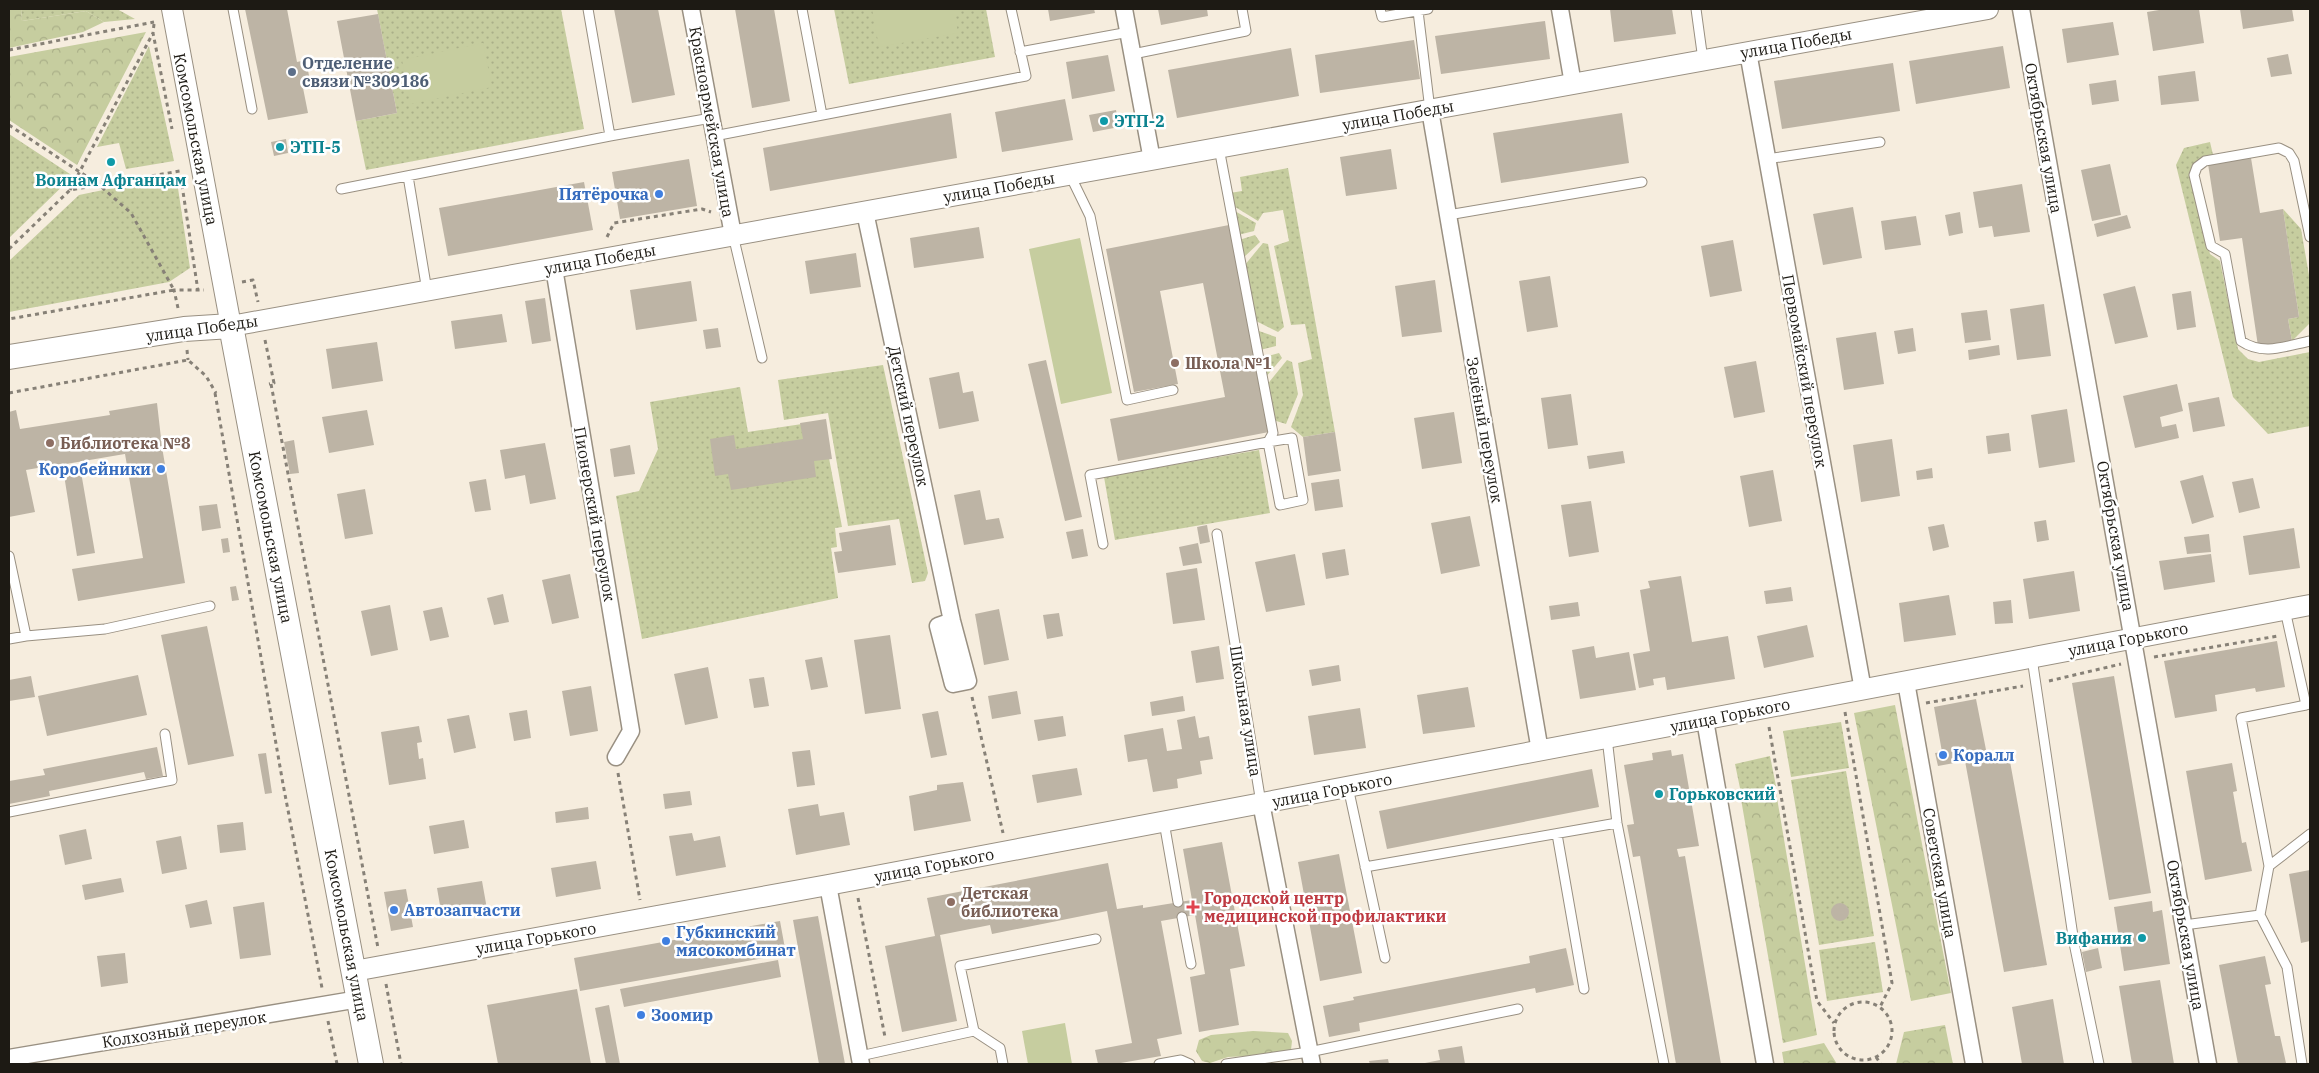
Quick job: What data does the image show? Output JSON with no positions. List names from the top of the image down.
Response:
{
  "streets": {
    "main road": ["улица Победы", "Комсомольская улица"],
    "street": [
      "Красноармейская улица",
      "Октябрьская улица",
      "Первомайский переулок",
      "Детский переулок",
      "Зелёный переулок",
      "Пионерский переулок",
      "улица Горького",
      "Школьная улица",
      "Советская улица",
      "Колхозный переулок"
    ]
  },
  "crossings": [
    ["улица Победы", "Красноармейская улица"],
    ["улица Победы", "Комсомольская улица"],
    ["улица Победы", "Первомайский переулок"],
    ["улица Победы", "Детский переулок"],
    ["улица Победы", "Зелёный переулок"],
    ["улица Победы", "Пионерский переулок"],
    ["Октябрьская улица", "улица Горького"],
    ["Комсомольская улица", "улица Горького"],
    ["Комсомольская улица", "Колхозный переулок"],
    ["Первомайский переулок", "улица Горького"],
    ["Зелёный переулок", "улица Горького"],
    ["улица Горького", "Школьная улица"],
    ["улица Горького", "Советская улица"]
  ],
  "places": {
    "other": [
      "Отделение связи №309186",
      "ЭТП-2",
      "ЭТП-5",
      "Воинам Афганцам",
      "Пятёрочка",
      "Школа №1",
      "Библиотека №8",
      "Коробейники",
      "Коралл",
      "Горьковский",
      "Детская библиотека",
      "Автозапчасти",
      "Вифания",
      "Губкинский мясокомбинат",
      "Зоомир"
    ],
    "health": ["Городской центр медицинской профилактики"]
  }
}
